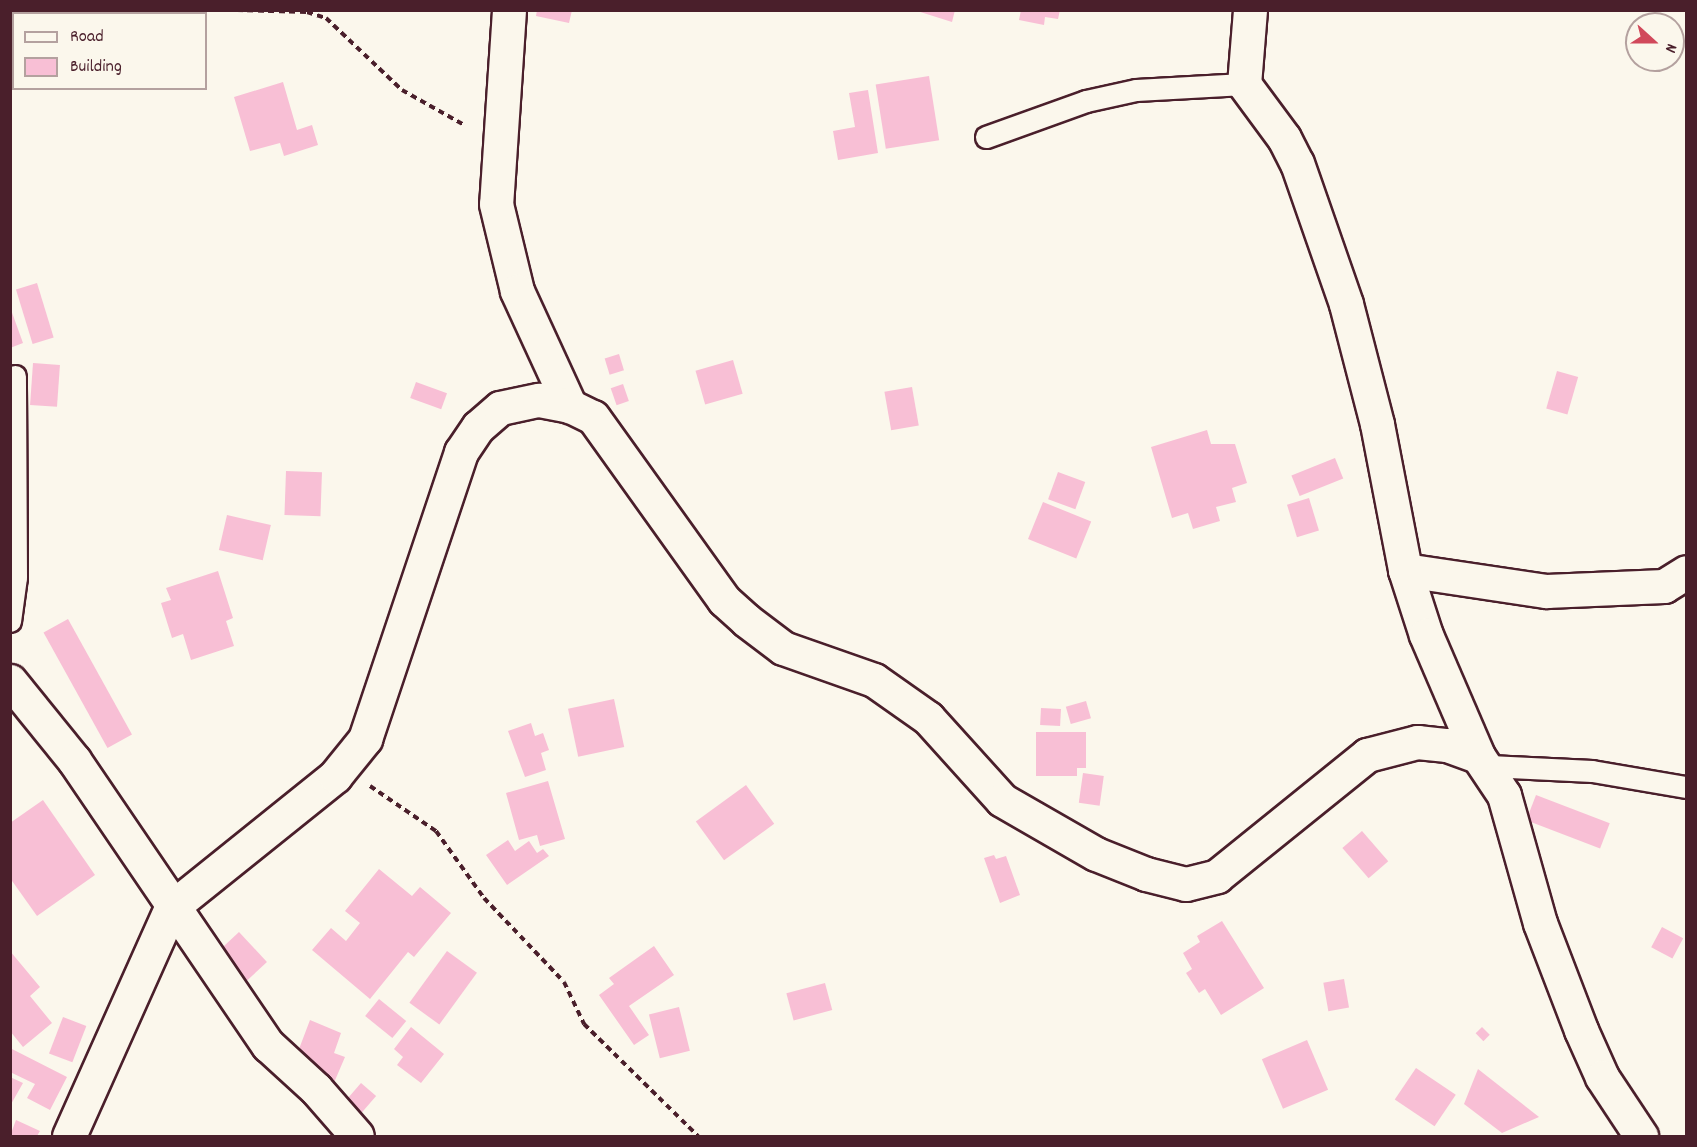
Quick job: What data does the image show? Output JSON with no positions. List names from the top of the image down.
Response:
{
  "legend": ["Road", "Building"],
  "north": "right"
}
